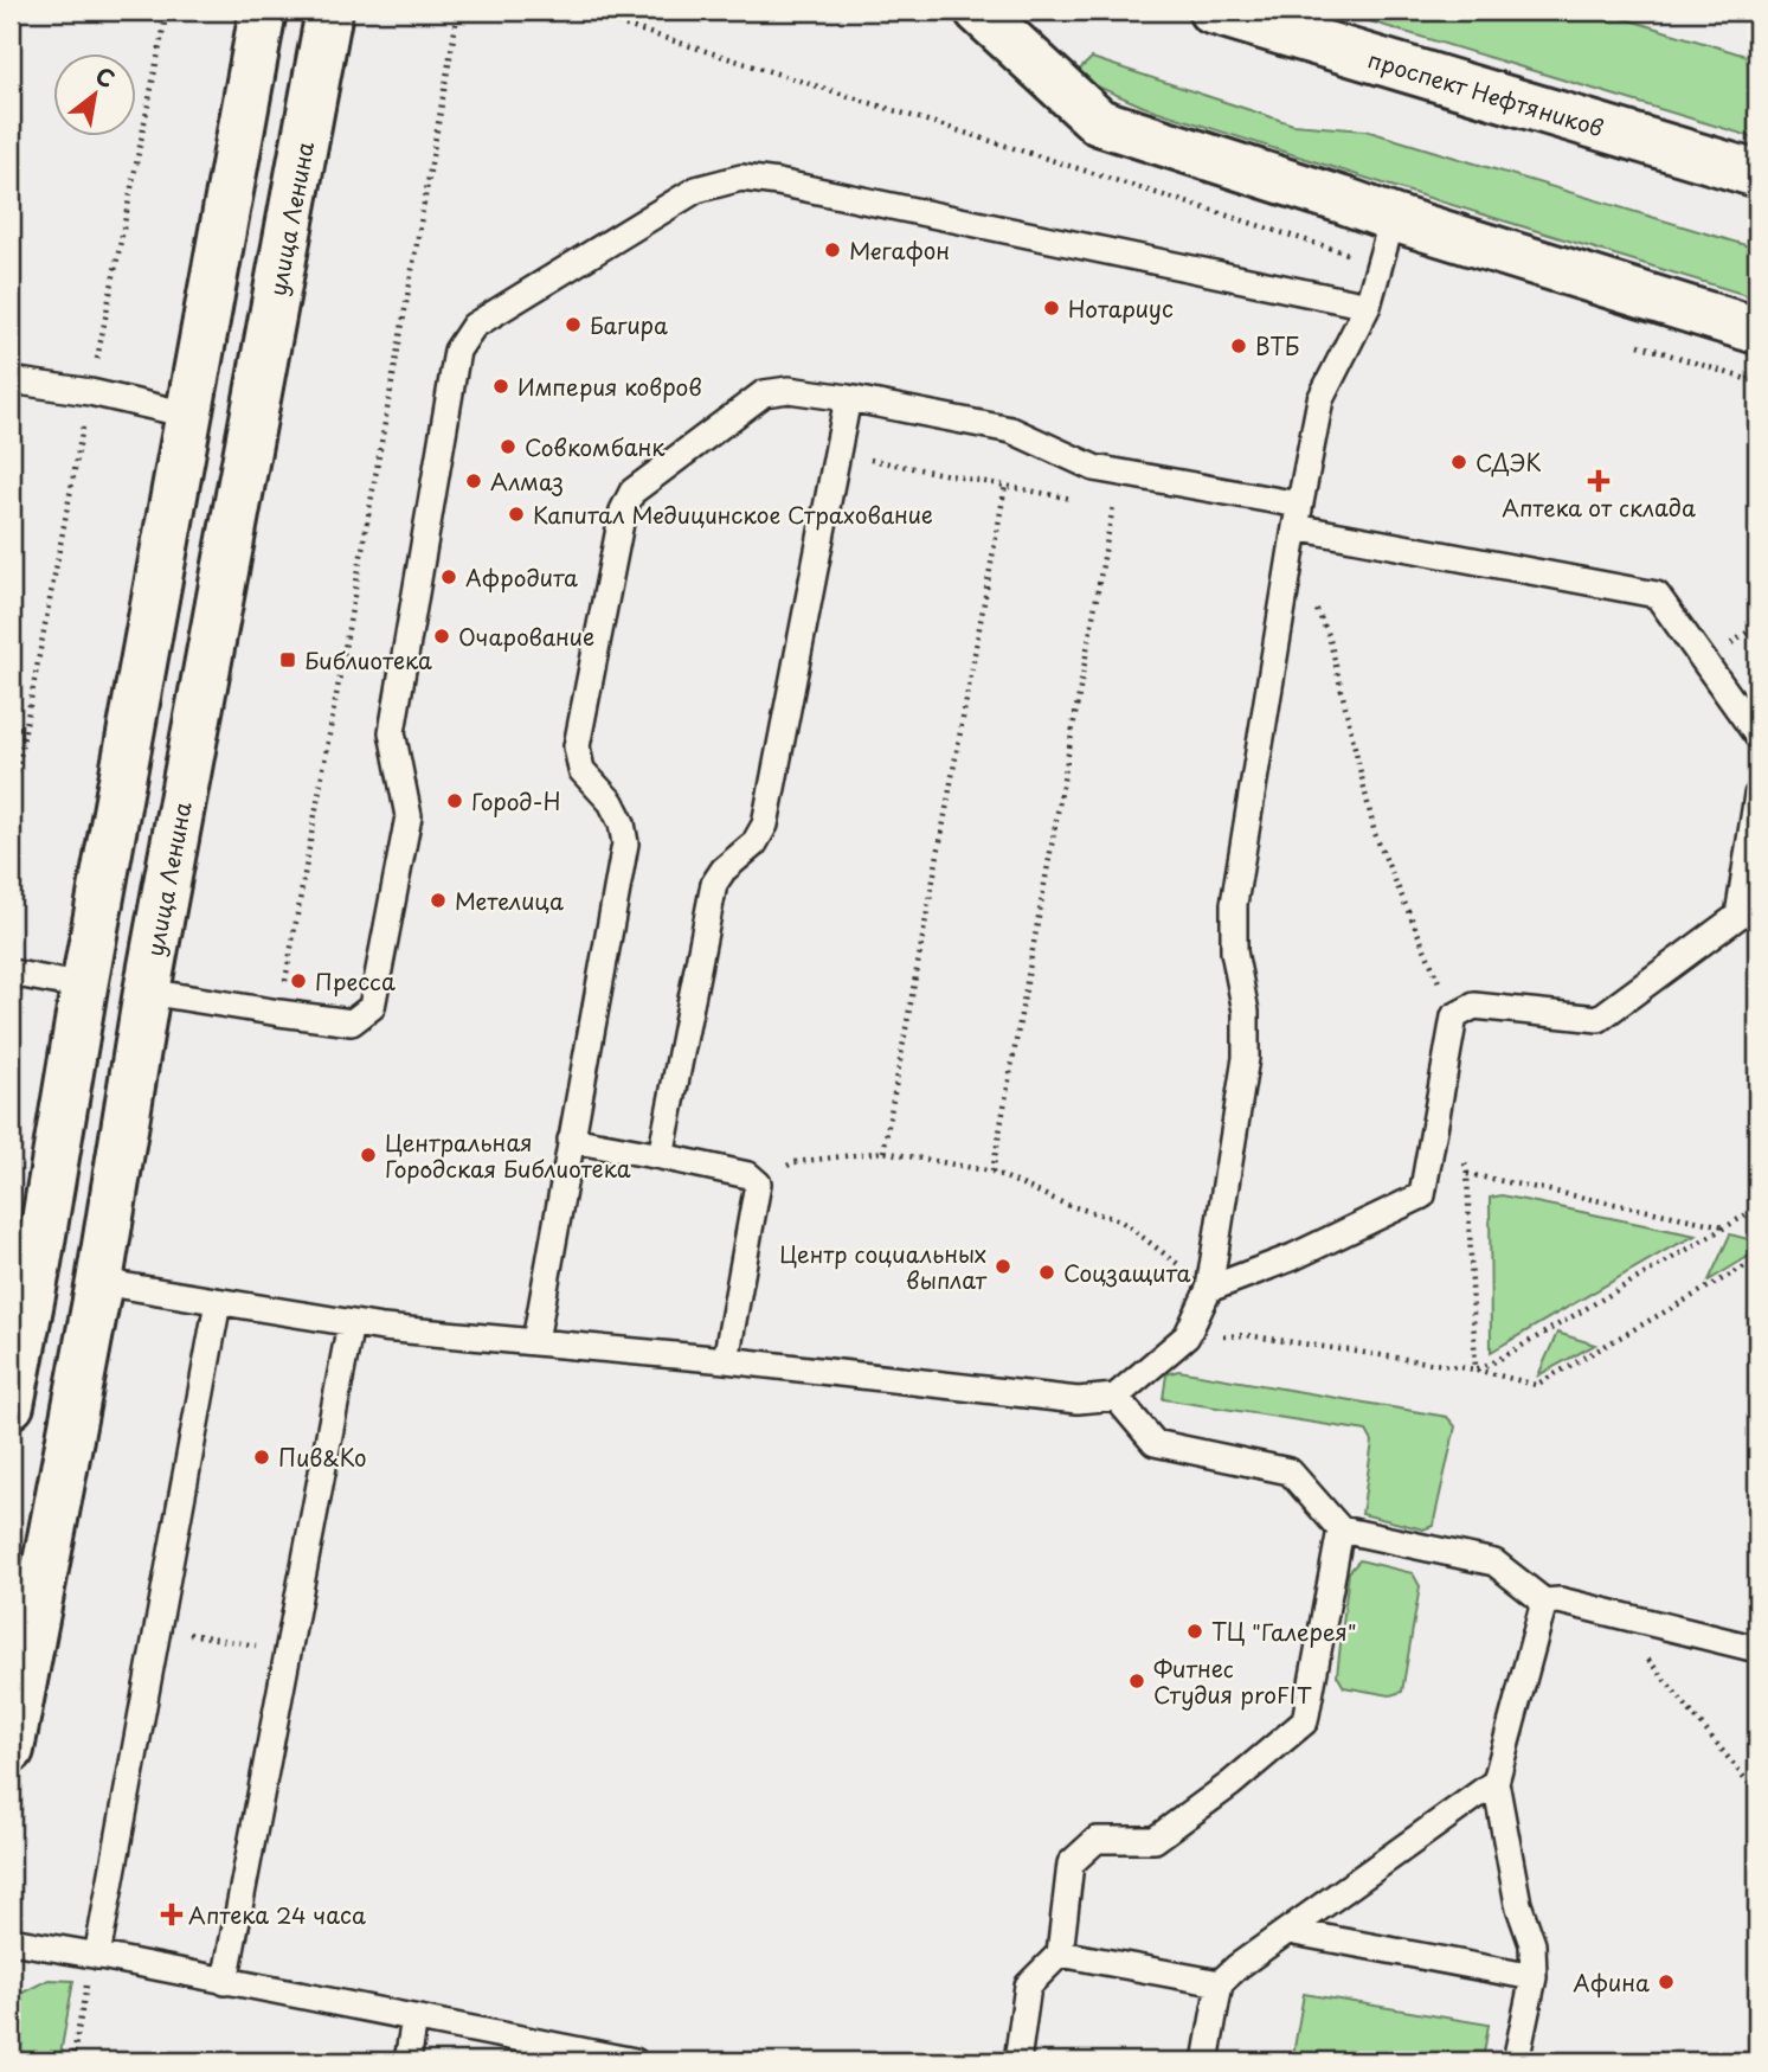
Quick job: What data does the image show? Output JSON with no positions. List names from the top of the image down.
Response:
{
  "streets": {
    "main road": ["проспект Нефтяников", "улица Ленина"]
  },
  "places": {
    "other": [
      "Мегафон",
      "Нотариус",
      "Багира",
      "ВТБ",
      "Империя ковров",
      "Совкомбанк",
      "СДЭК",
      "Алмаз",
      "Капитал Медицинское Страхование",
      "Афродита",
      "Очарование",
      "Город-Н",
      "Метелица",
      "Пресса",
      "Центральная Городская Библиотека",
      "Центр социальных выплат",
      "Соцзащита",
      "Пив&Ко",
      "ТЦ \"Галерея\"",
      "Фитнес Студия proFIT",
      "Афина"
    ],
    "health": ["Аптека от склада", "Аптека 24 часа"],
    "transit": ["Библиотека"]
  },
  "north": "top right"
}
